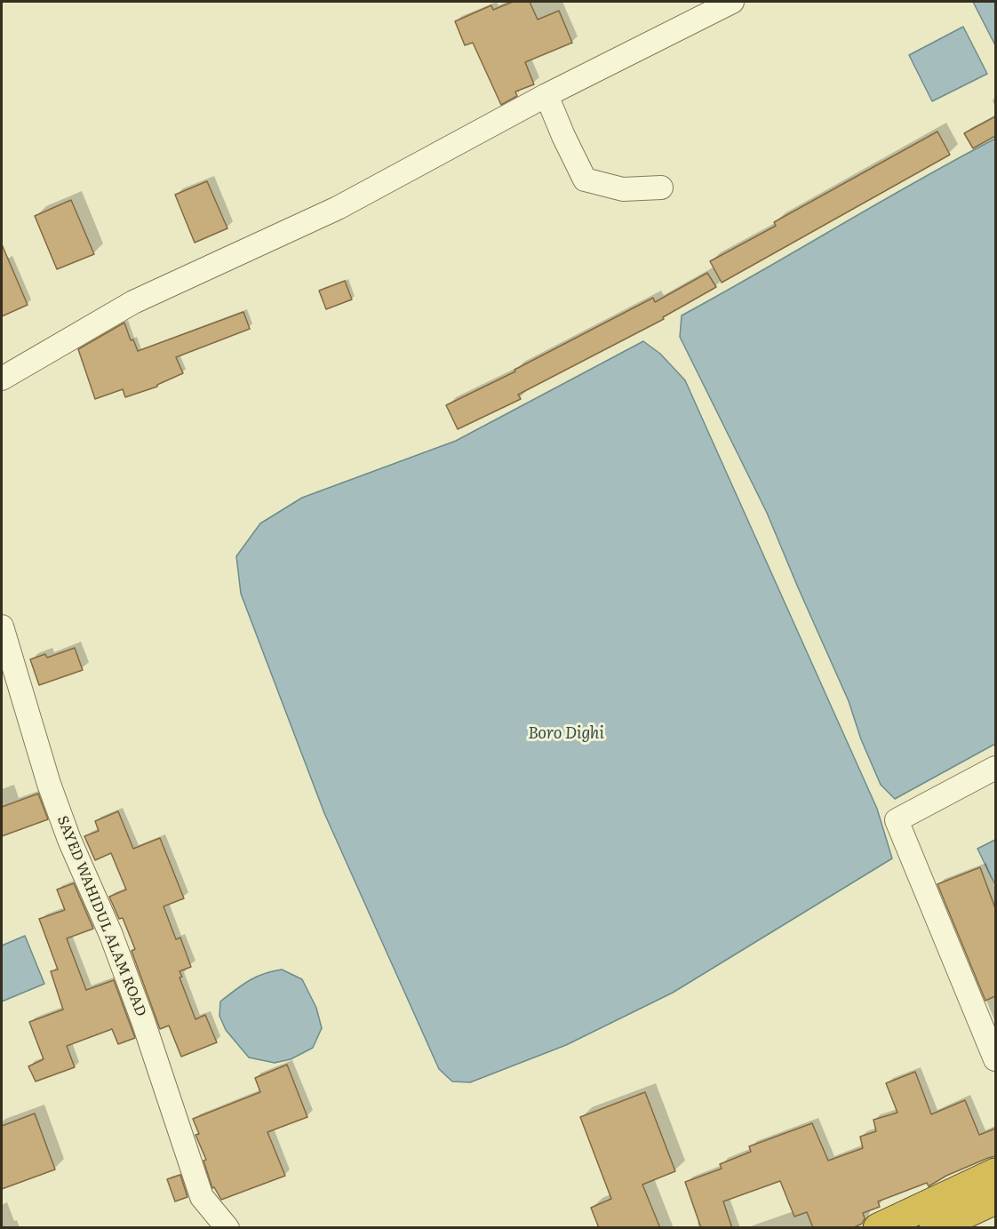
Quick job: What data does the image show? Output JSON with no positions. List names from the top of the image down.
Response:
{
  "streets": {
    "street": ["SAYED WAHIDUL ALAM ROAD"]
  },
  "water": ["Boro Dighi"]
}
